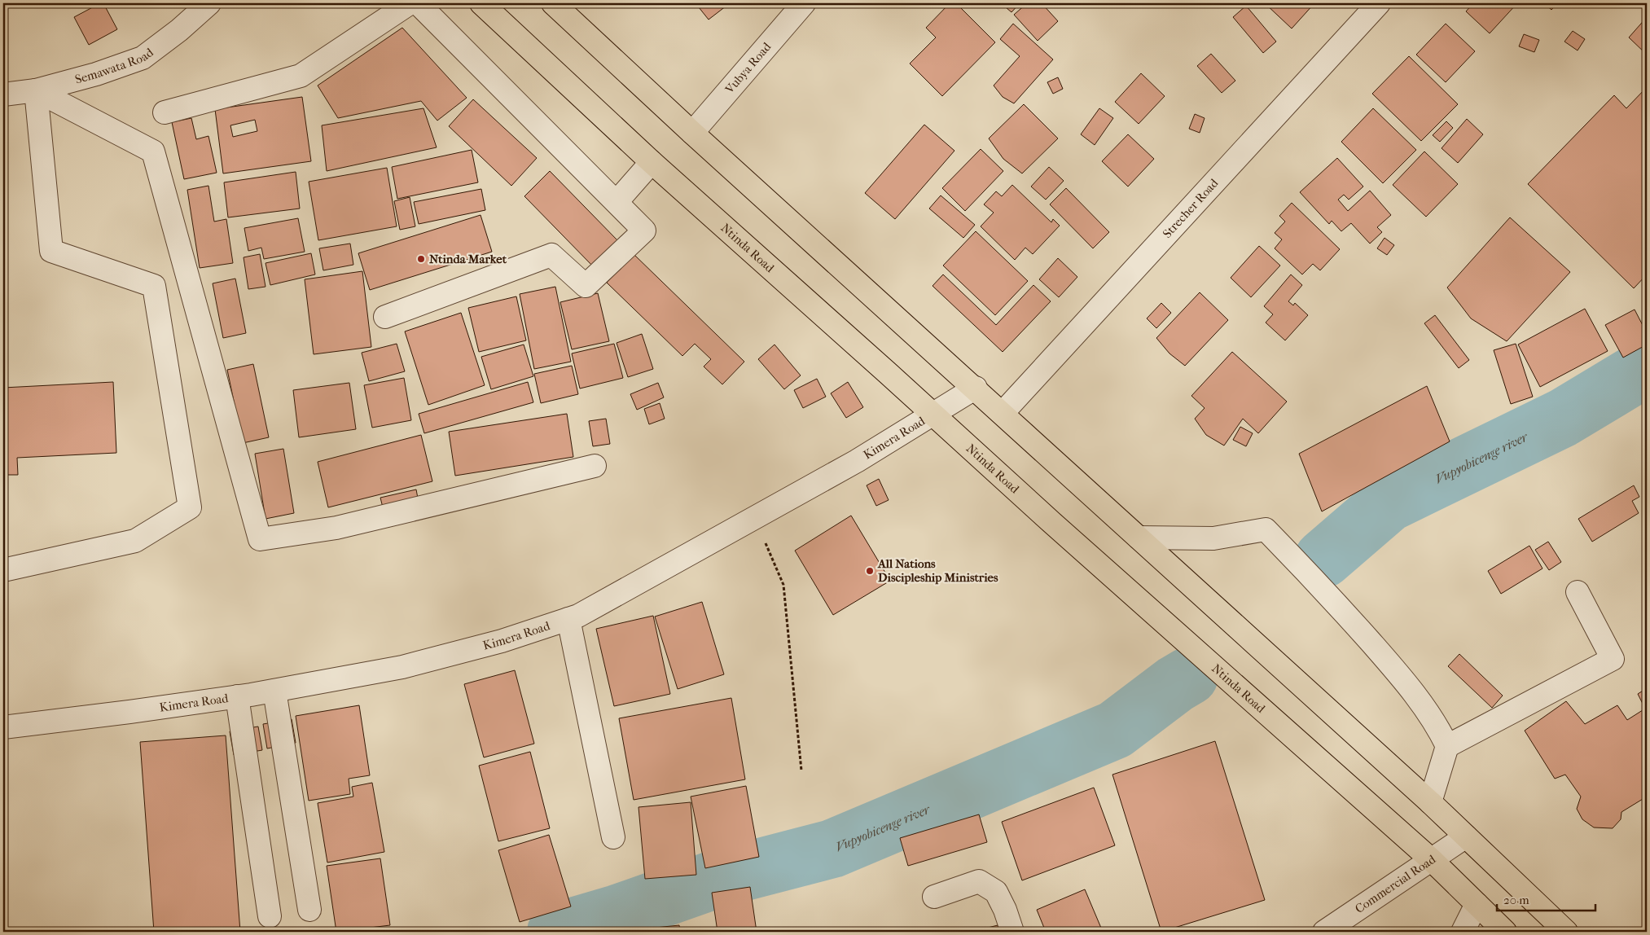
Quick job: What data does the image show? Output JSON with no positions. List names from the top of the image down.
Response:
{
  "streets": {
    "main road": ["Ntinda Road"],
    "street": [
      "Semawata Road",
      "Vubya Road",
      "Strecher Road",
      "Kimera Road",
      "Commercial Road"
    ]
  },
  "crossings": [
    ["Ntinda Road", "Kimera Road"],
    ["Ntinda Road", "Commercial Road"]
  ],
  "water": ["Vupyobicenge river"],
  "places": ["Ntinda Market", "All Nations Discipleship Ministries"],
  "scale_bar": "20 m"
}
